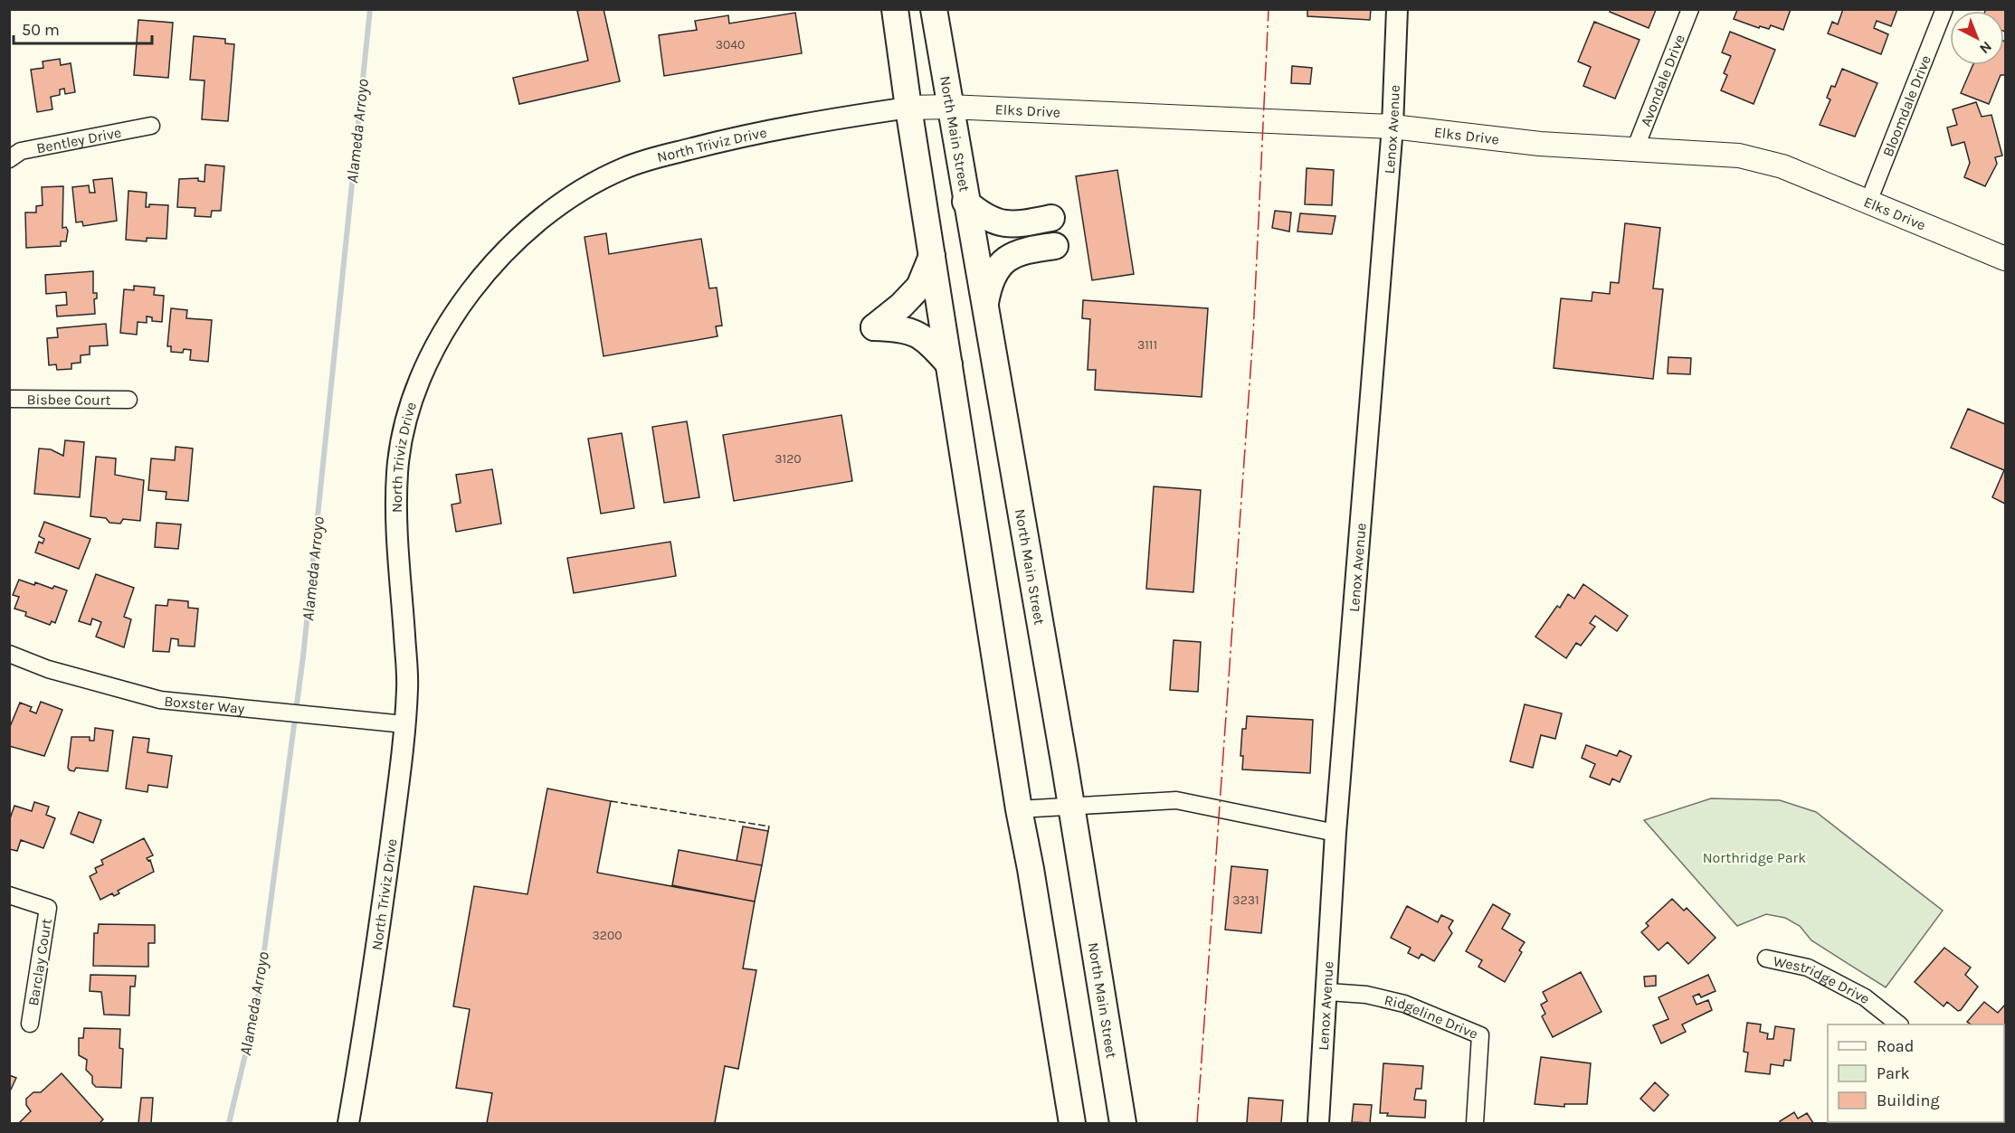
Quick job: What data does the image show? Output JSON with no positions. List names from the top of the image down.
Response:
{
  "streets": {
    "main road": ["Elks Drive", "North Main Street"],
    "street": [
      "Avondale Drive",
      "Bloomdale Drive",
      "Lenox Avenue",
      "Bentley Drive",
      "North Triviz Drive",
      "Bisbee Court",
      "Boxster Way",
      "Barclay Court",
      "Westridge Drive",
      "Ridgeline Drive"
    ]
  },
  "crossings": [
    ["Avondale Drive", "Elks Drive"],
    ["Bloomdale Drive", "Elks Drive"],
    ["Elks Drive", "Lenox Avenue"],
    ["Elks Drive", "North Main Street"],
    ["Elks Drive", "North Triviz Drive"],
    ["Lenox Avenue", "Ridgeline Drive"],
    ["North Triviz Drive", "Boxster Way"]
  ],
  "water": ["Alameda Arroyo"],
  "parks": ["Northridge Park"],
  "house_numbers": [
    "3040",
    "3111",
    "3120",
    "3231",
    "3200"
  ],
  "legend": ["Road", "Park", "Building"],
  "scale_bar": "50 m",
  "north": "bottom right"
}
